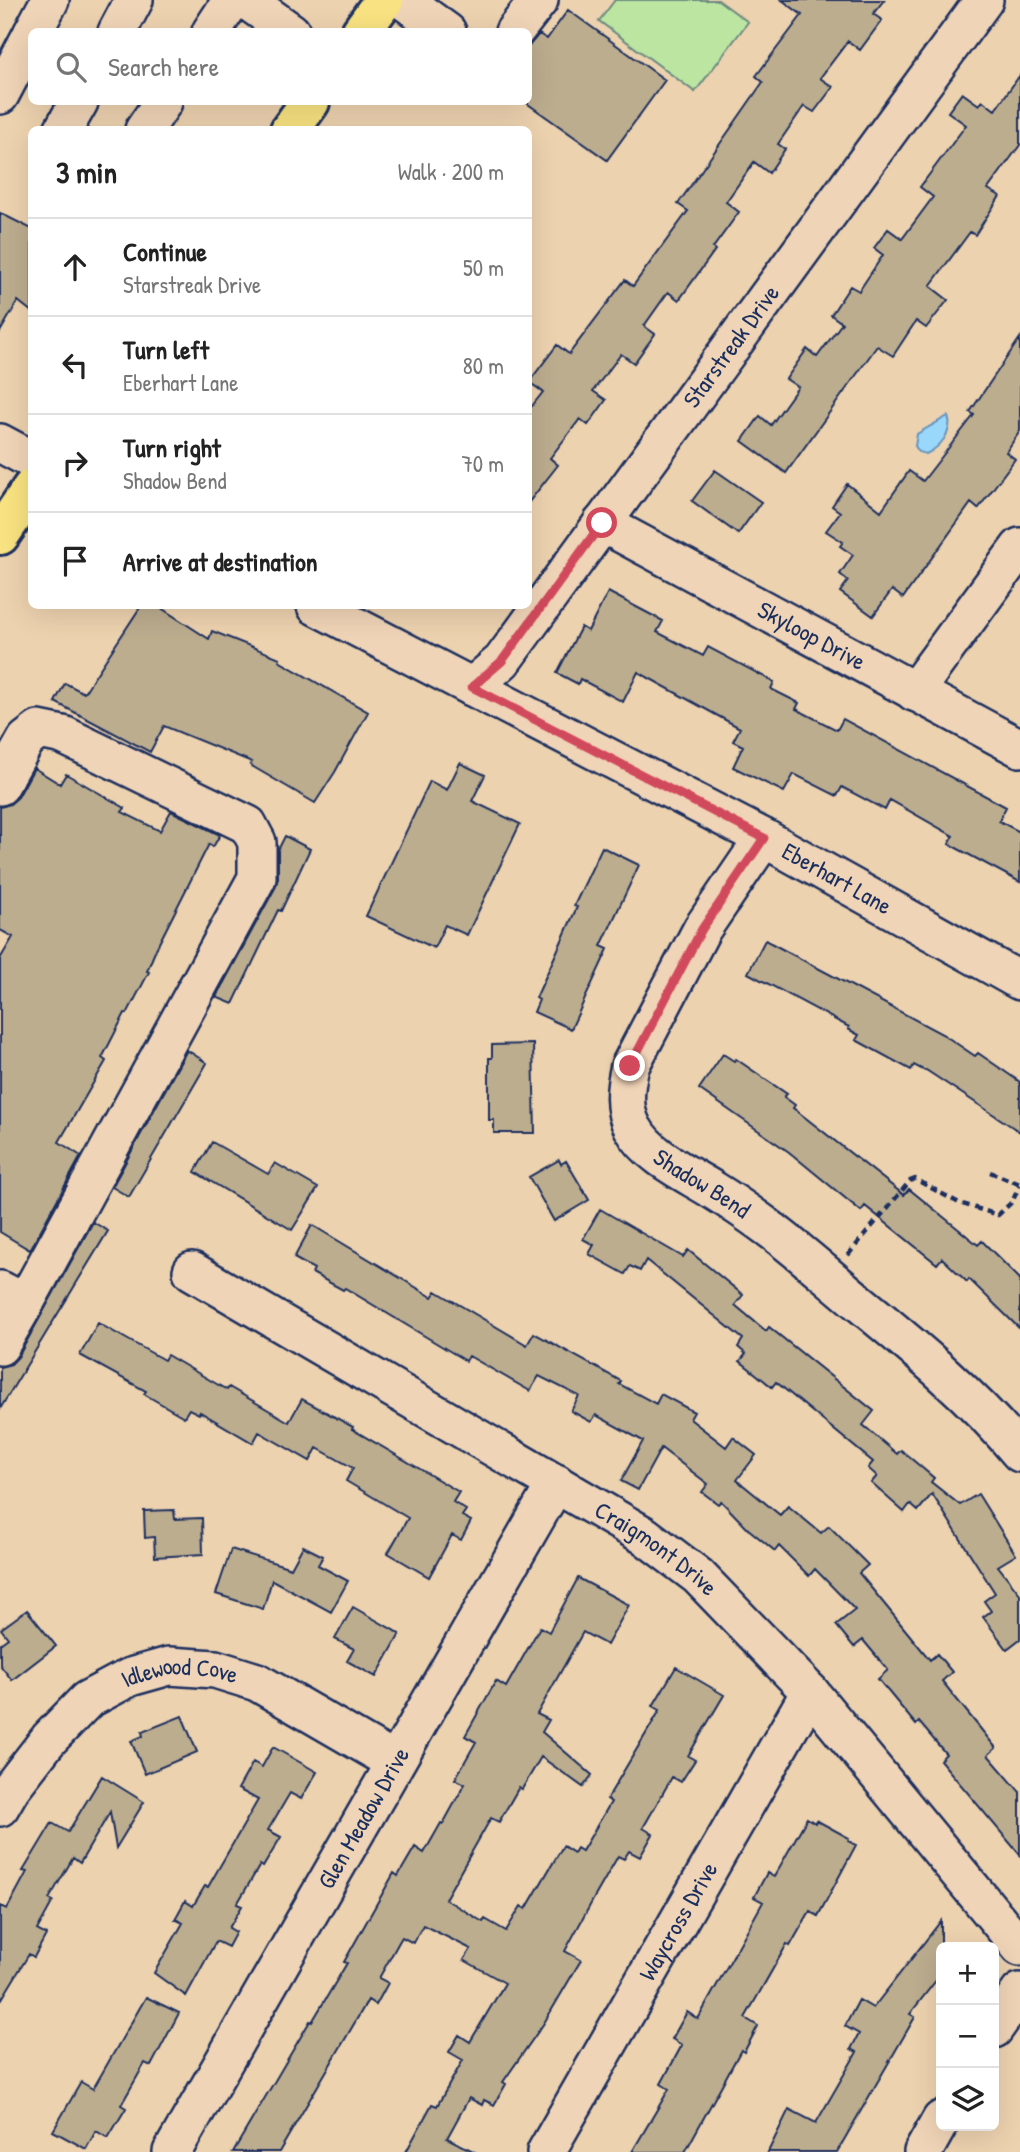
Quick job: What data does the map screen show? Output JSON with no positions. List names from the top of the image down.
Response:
{
  "streets": {
    "street": [
      "Starstreak Drive",
      "Skyloop Drive",
      "Eberhart Lane",
      "Shadow Bend",
      "Craigmont Drive",
      "Idlewood Cove",
      "Glen Meadow Drive",
      "Waycross Drive"
    ]
  },
  "crossings": [
    ["Starstreak Drive", "Skyloop Drive"],
    ["Starstreak Drive", "Eberhart Lane"],
    ["Eberhart Lane", "Shadow Bend"],
    ["Craigmont Drive", "Glen Meadow Drive"],
    ["Craigmont Drive", "Waycross Drive"],
    ["Idlewood Cove", "Glen Meadow Drive"]
  ],
  "page": {
    "search": "Search here",
    "heading": ["3 min", "Walk · 200 m"],
    "list": [
      ["Continue", "Starstreak Drive", "50 m"],
      ["Turn left", "Eberhart Lane", "80 m"],
      ["Turn right", "Shadow Bend", "70 m"],
      "Arrive at destination"
    ],
    "map_buttons": ["+", "−"]
  }
}
